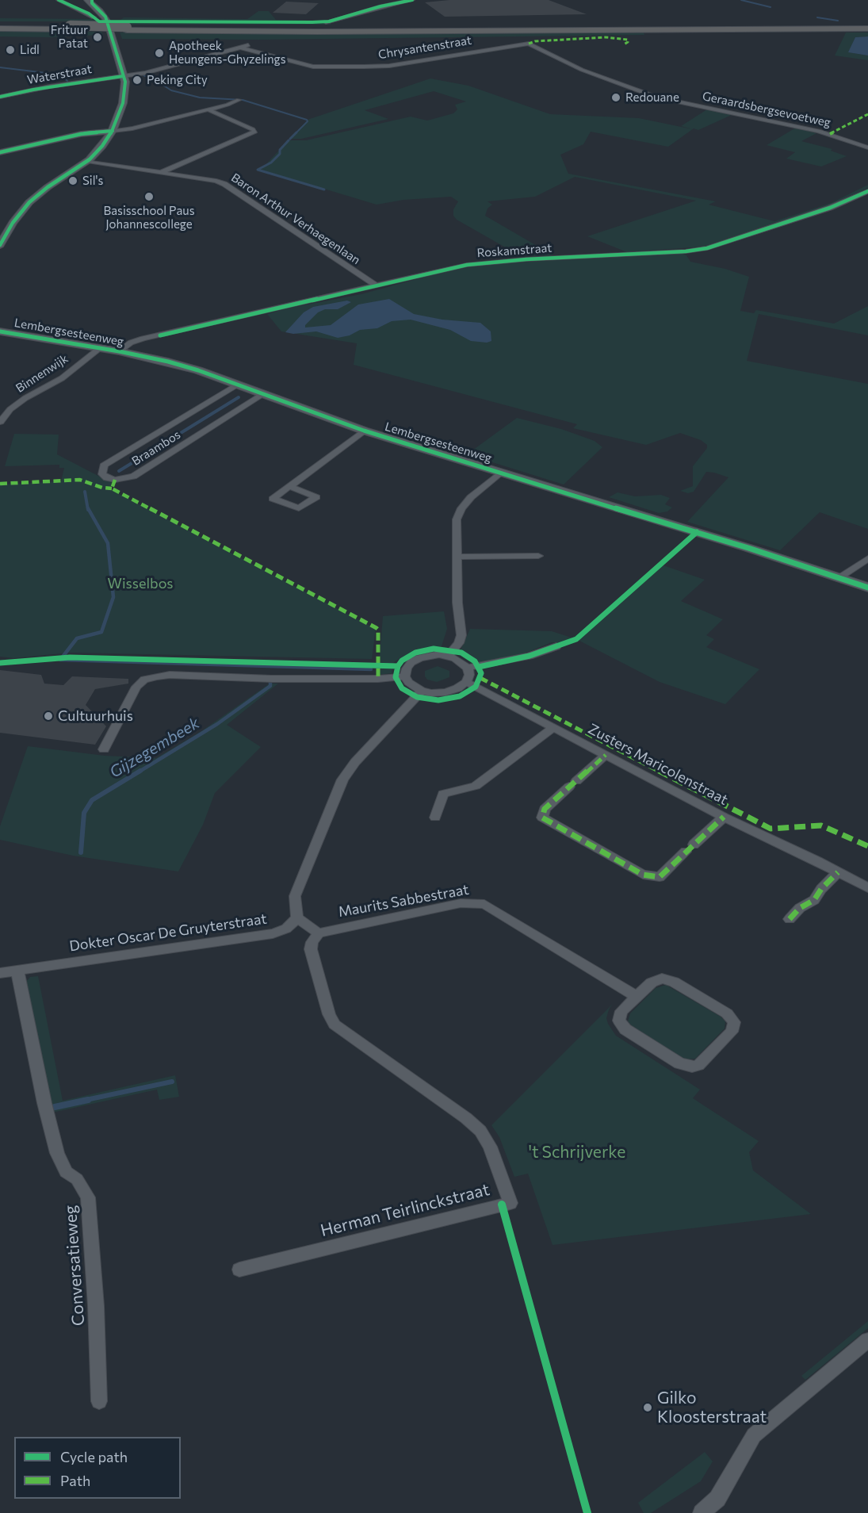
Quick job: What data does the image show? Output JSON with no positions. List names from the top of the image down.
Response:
{
  "streets": {
    "street": [
      "Chrysantenstraat",
      "Waterstraat",
      "Geraardsbergsevoetweg",
      "Baron Arthur Verhaegenlaan",
      "Roskamstraat",
      "Lembergsesteenweg",
      "Binnenwijk",
      "Braambos",
      "Zusters Maricolenstraat",
      "Maurits Sabbestraat",
      "Dokter Oscar De Gruyterstraat",
      "Herman Teirlinckstraat",
      "Conversatieweg"
    ]
  },
  "crossings": [
    ["Chrysantenstraat", "Waterstraat"],
    ["Chrysantenstraat", "Geraardsbergsevoetweg"],
    ["Baron Arthur Verhaegenlaan", "Roskamstraat"],
    ["Roskamstraat", "Lembergsesteenweg"],
    ["Lembergsesteenweg", "Binnenwijk"],
    ["Lembergsesteenweg", "Braambos"],
    ["Maurits Sabbestraat", "Herman Teirlinckstraat"],
    ["Dokter Oscar De Gruyterstraat", "Conversatieweg"]
  ],
  "water": ["Gijzegembeek"],
  "parks": ["Wisselbos", "'t Schrijverke"],
  "places": [
    "Frituur Patat",
    "Lidl",
    "Apotheek Heungens-Ghyzelings",
    "Peking City",
    "Redouane",
    "Sil's",
    "Basisschool Paus Johannescollege",
    "Cultuurhuis",
    "Gilko Kloosterstraat"
  ],
  "legend": ["Cycle path", "Path"]
}
